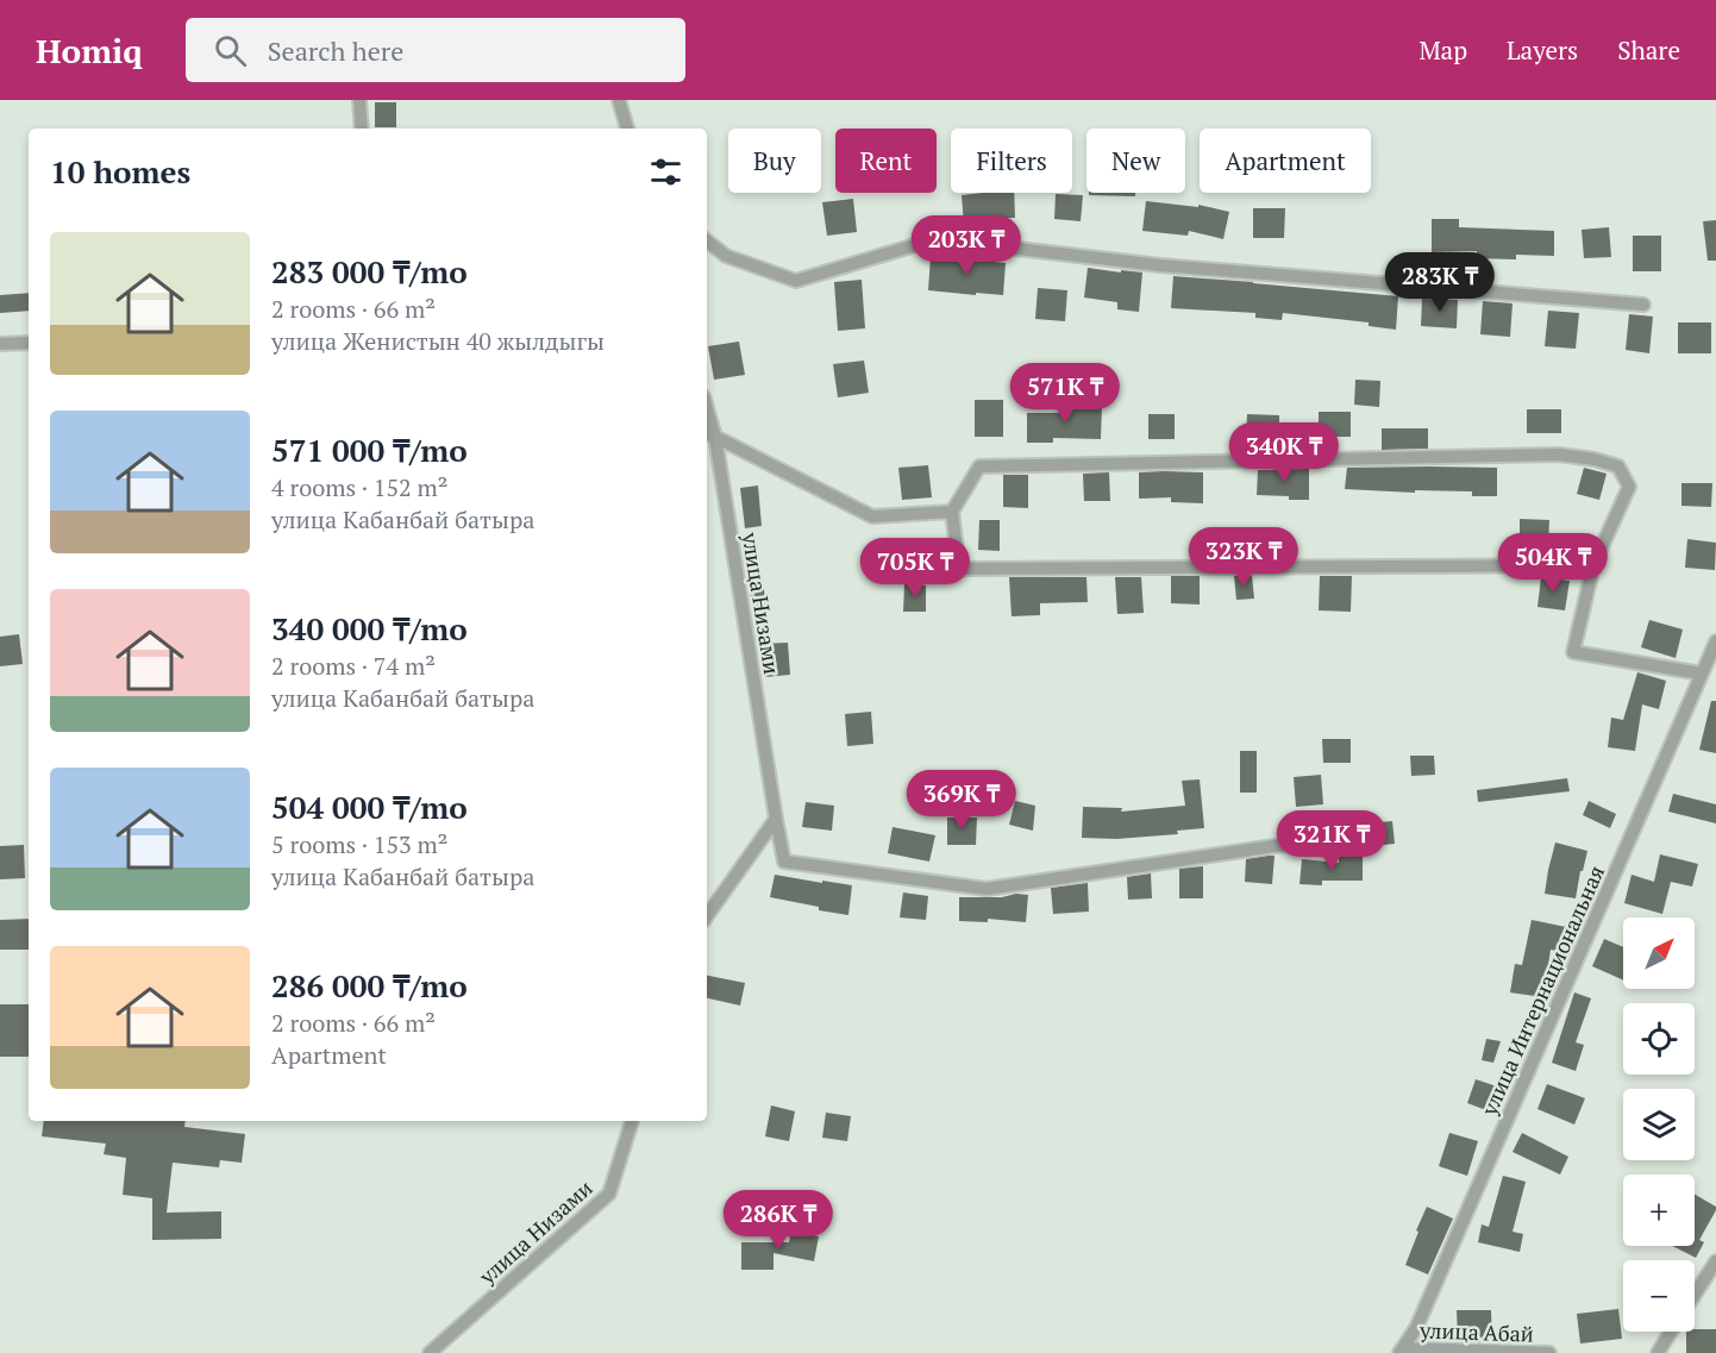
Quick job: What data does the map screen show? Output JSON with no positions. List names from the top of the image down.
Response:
{
  "streets": {
    "street": ["улица Низами", "улица Интернациональная", "улица Абай"]
  },
  "crossings": [
    ["улица Интернациональная", "улица Абай"]
  ],
  "north": "top right",
  "page": {
    "header": "Homiq",
    "search": "Search here",
    "nav": ["Map", "Layers", "Share"],
    "chip": [
      "Buy",
      "Rent",
      "Filters",
      "New",
      "Apartment"
    ],
    "heading": "10 homes",
    "list": [
      {
        "name": "283 000 ₸/mo",
        "note": "2 rooms · 66 m² · улица Женистын 40 жылдыгы"
      },
      {
        "name": "571 000 ₸/mo",
        "note": "4 rooms · 152 m² · улица Кабанбай батыра"
      },
      {
        "name": "340 000 ₸/mo",
        "note": "2 rooms · 74 m² · улица Кабанбай батыра"
      },
      {
        "name": "504 000 ₸/mo",
        "note": "5 rooms · 153 m² · улица Кабанбай батыра"
      },
      {
        "name": "286 000 ₸/mo",
        "note": "2 rooms · 66 m² · Apartment"
      }
    ],
    "price": [
      "203K ₸",
      "283K ₸",
      "571K ₸",
      "340K ₸",
      "323K ₸",
      "504K ₸",
      "705K ₸",
      "369K ₸",
      "321K ₸",
      "286K ₸"
    ],
    "map_buttons": ["+", "−"]
  }
}
